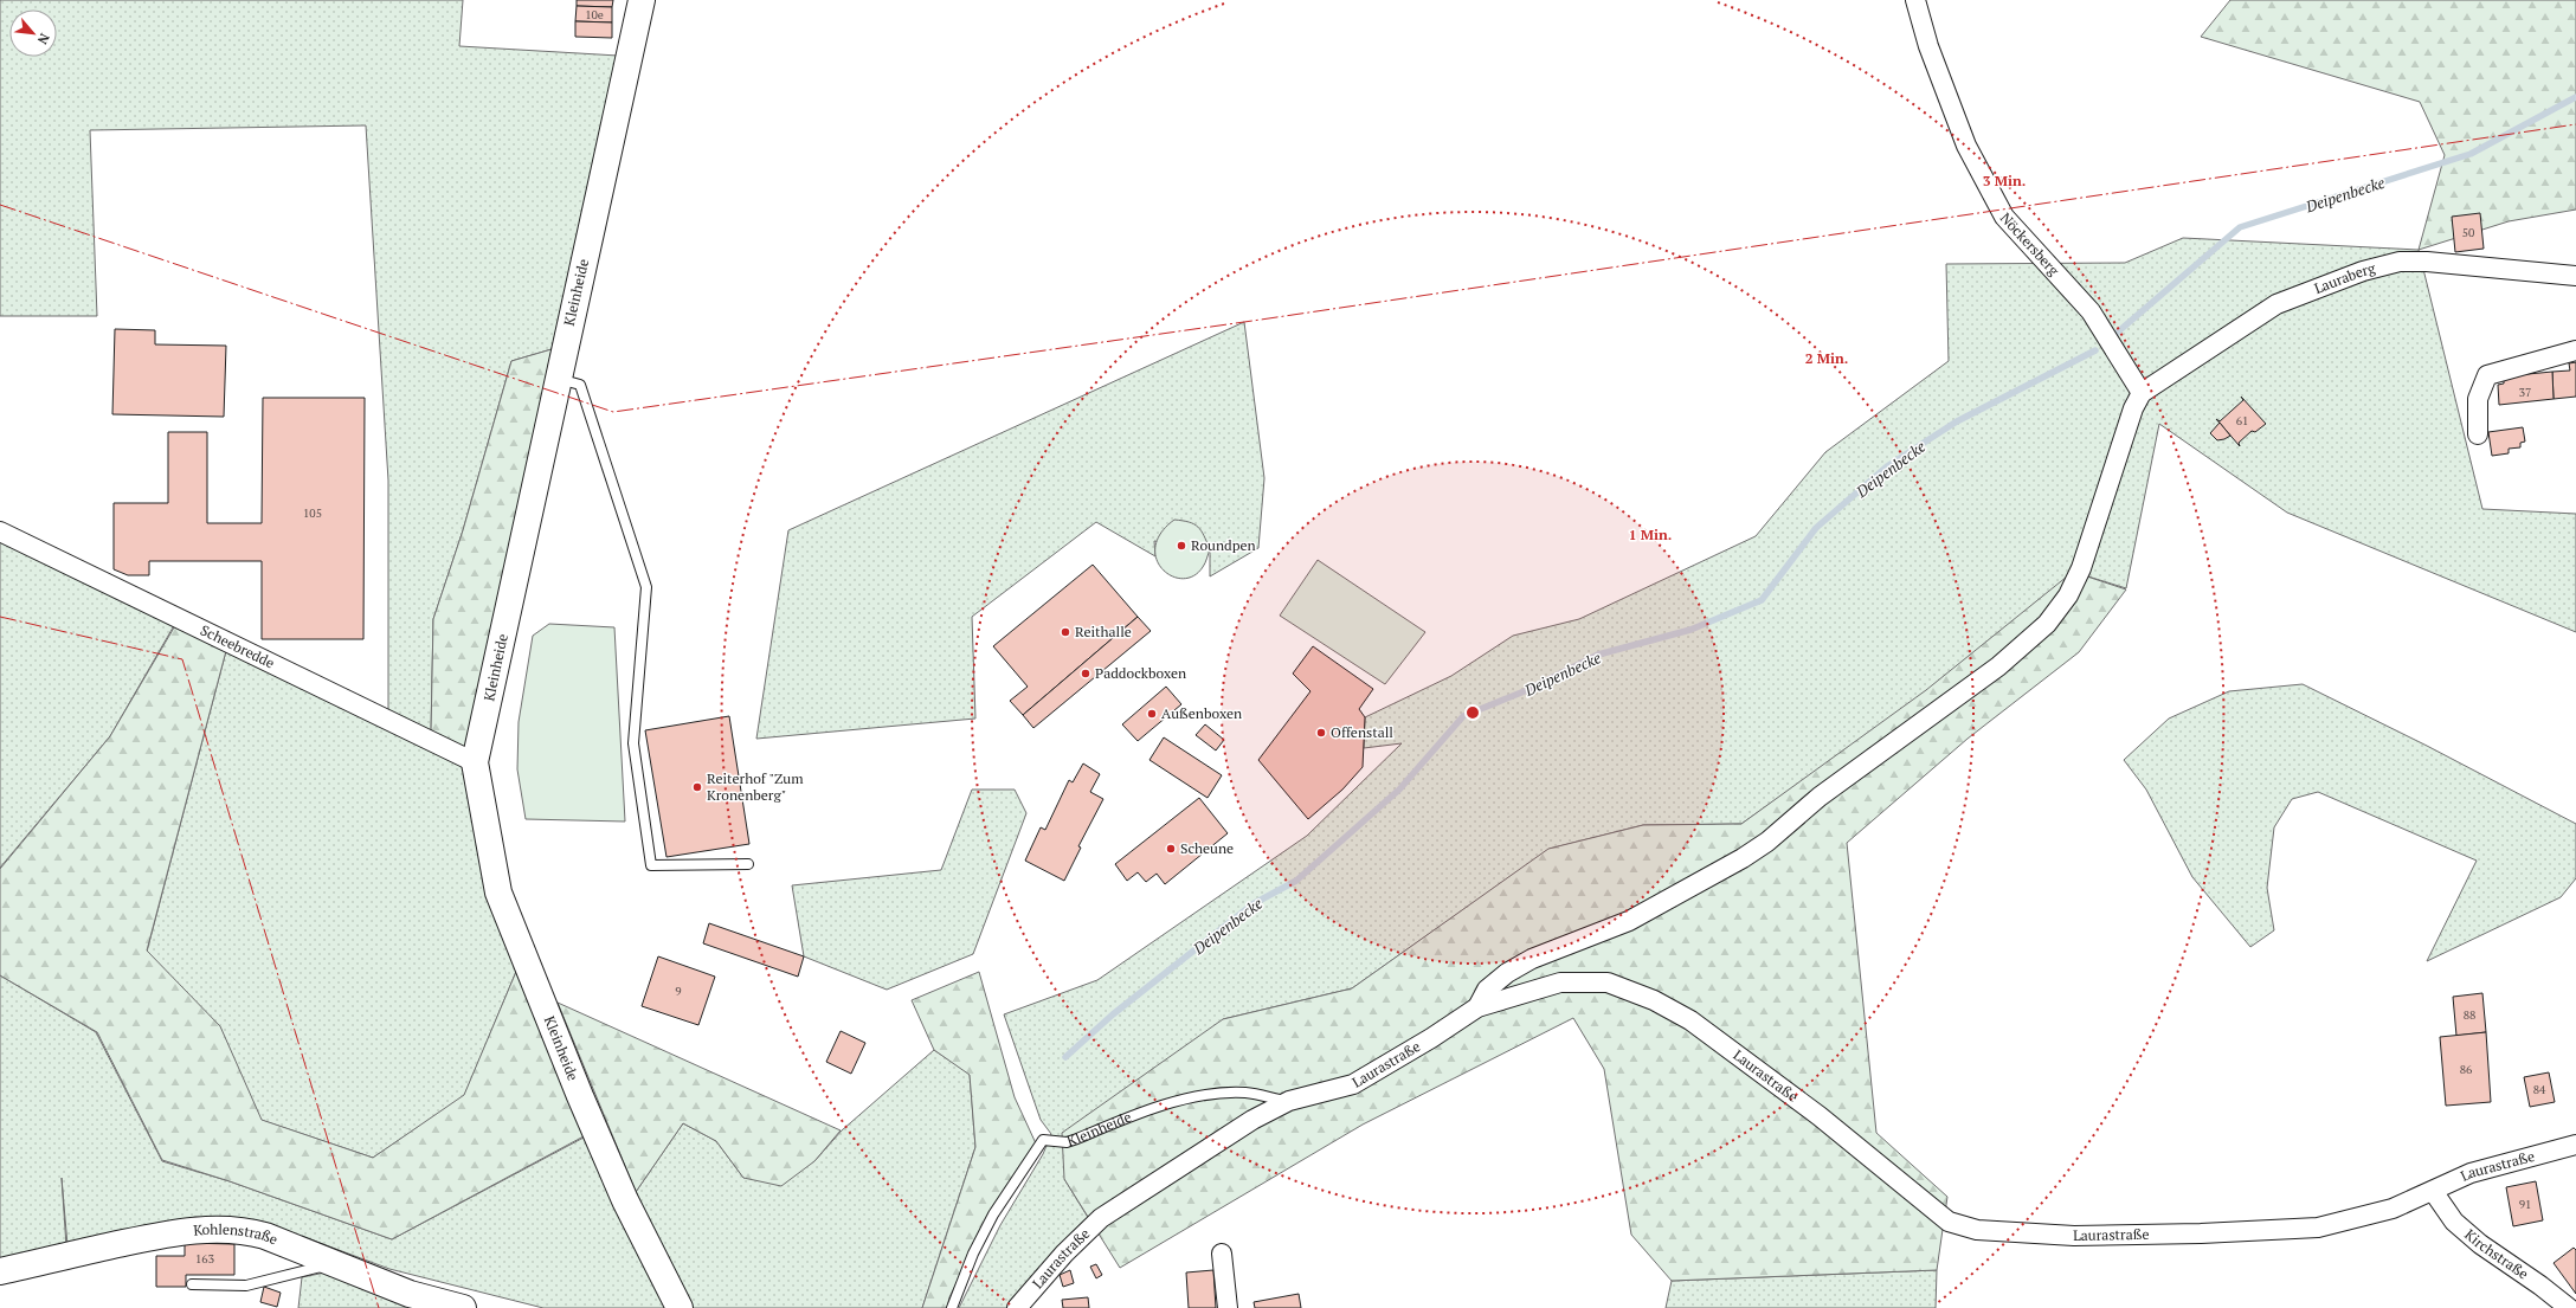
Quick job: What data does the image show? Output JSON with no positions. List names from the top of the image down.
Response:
{
  "streets": {
    "street": [
      "Nöckersberg",
      "Lauraberg",
      "Kleinheide",
      "Scheebredde",
      "Laurastraße",
      "Kohlenstraße",
      "Kirchstraße"
    ]
  },
  "crossings": [
    ["Nöckersberg", "Lauraberg"],
    ["Kleinheide", "Scheebredde"],
    ["Kleinheide", "Laurastraße"],
    ["Laurastraße", "Kirchstraße"]
  ],
  "water": ["Deipenbecke"],
  "places": [
    "Roundpen",
    "Reithalle",
    "Paddockboxen",
    "Außenboxen",
    "Offenstall",
    "Reiterhof \"Zum Kronenberg\"",
    "Scheune"
  ],
  "house_numbers": [
    "10e",
    "50",
    "37",
    "61",
    "105",
    "9",
    "88",
    "86",
    "84",
    "91",
    "163"
  ],
  "north": "bottom right",
  "rings": ["3 Min.", "2 Min.", "1 Min."]
}
